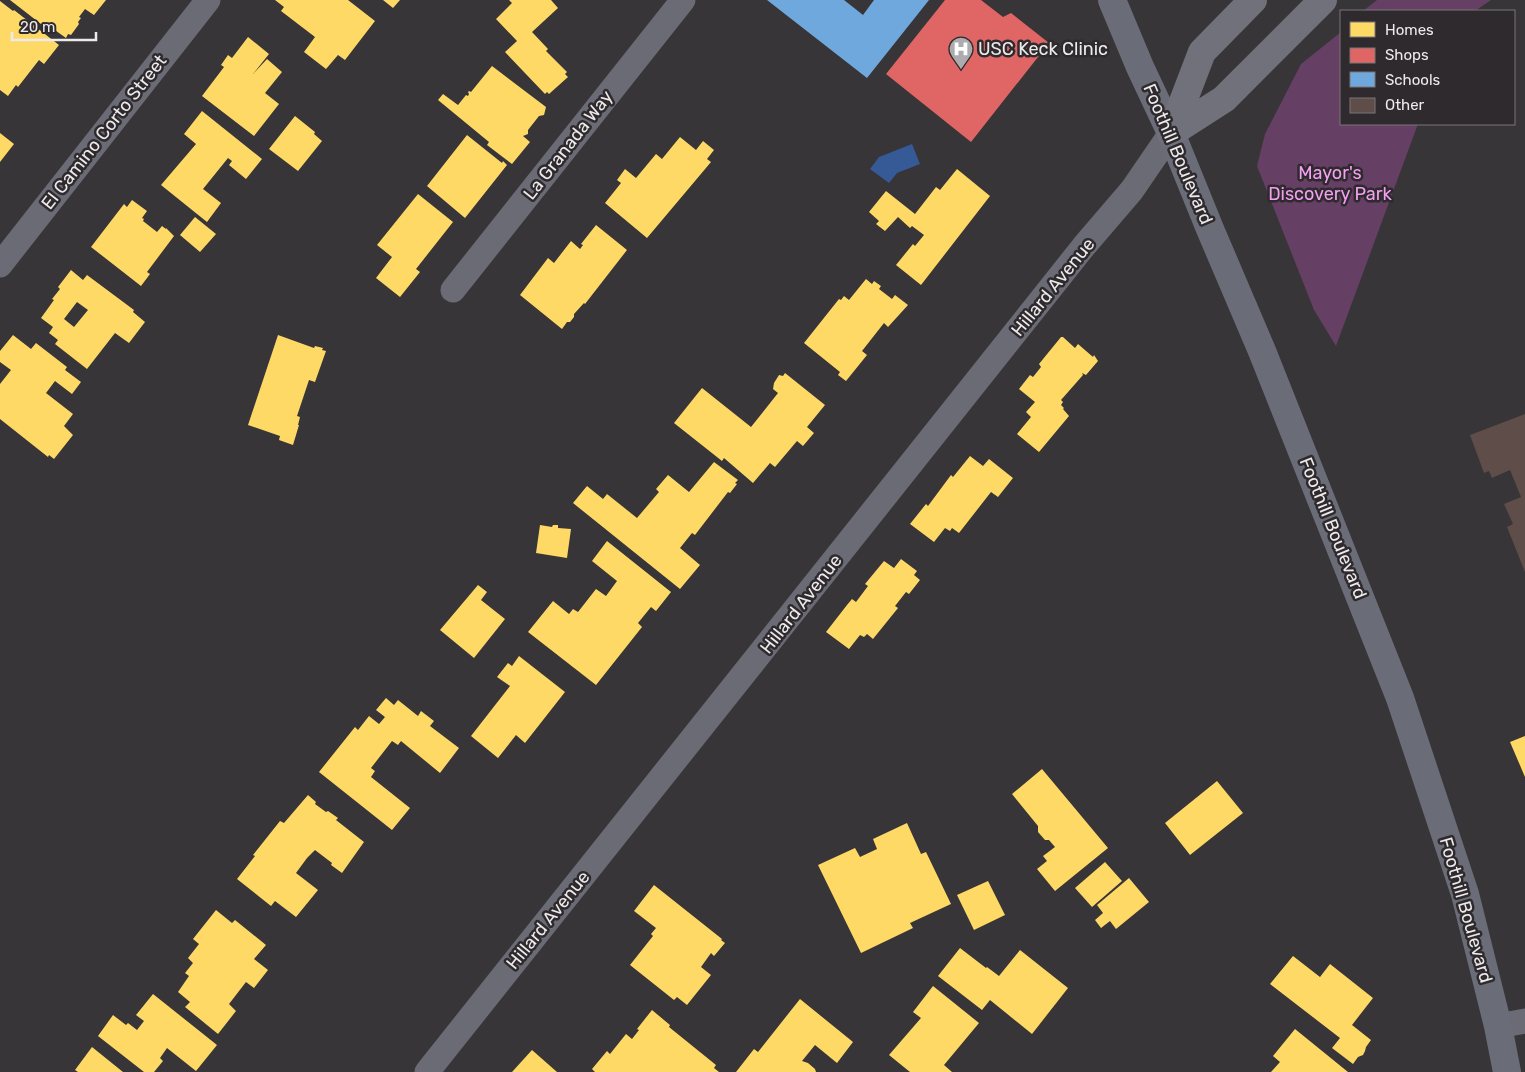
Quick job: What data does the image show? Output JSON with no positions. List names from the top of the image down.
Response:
{
  "streets": {
    "highway": ["Hillard Avenue"],
    "main road": ["Foothill Boulevard"],
    "street": ["El Camino Corto Street", "La Granada Way"]
  },
  "crossings": [
    ["Foothill Boulevard", "Hillard Avenue"]
  ],
  "parks": ["Mayor's Discovery Park"],
  "places": {
    "hospital": ["USC Keck Clinic"]
  },
  "legend": [
    "Homes",
    "Shops",
    "Schools",
    "Other"
  ],
  "scale_bar": "20 m"
}
